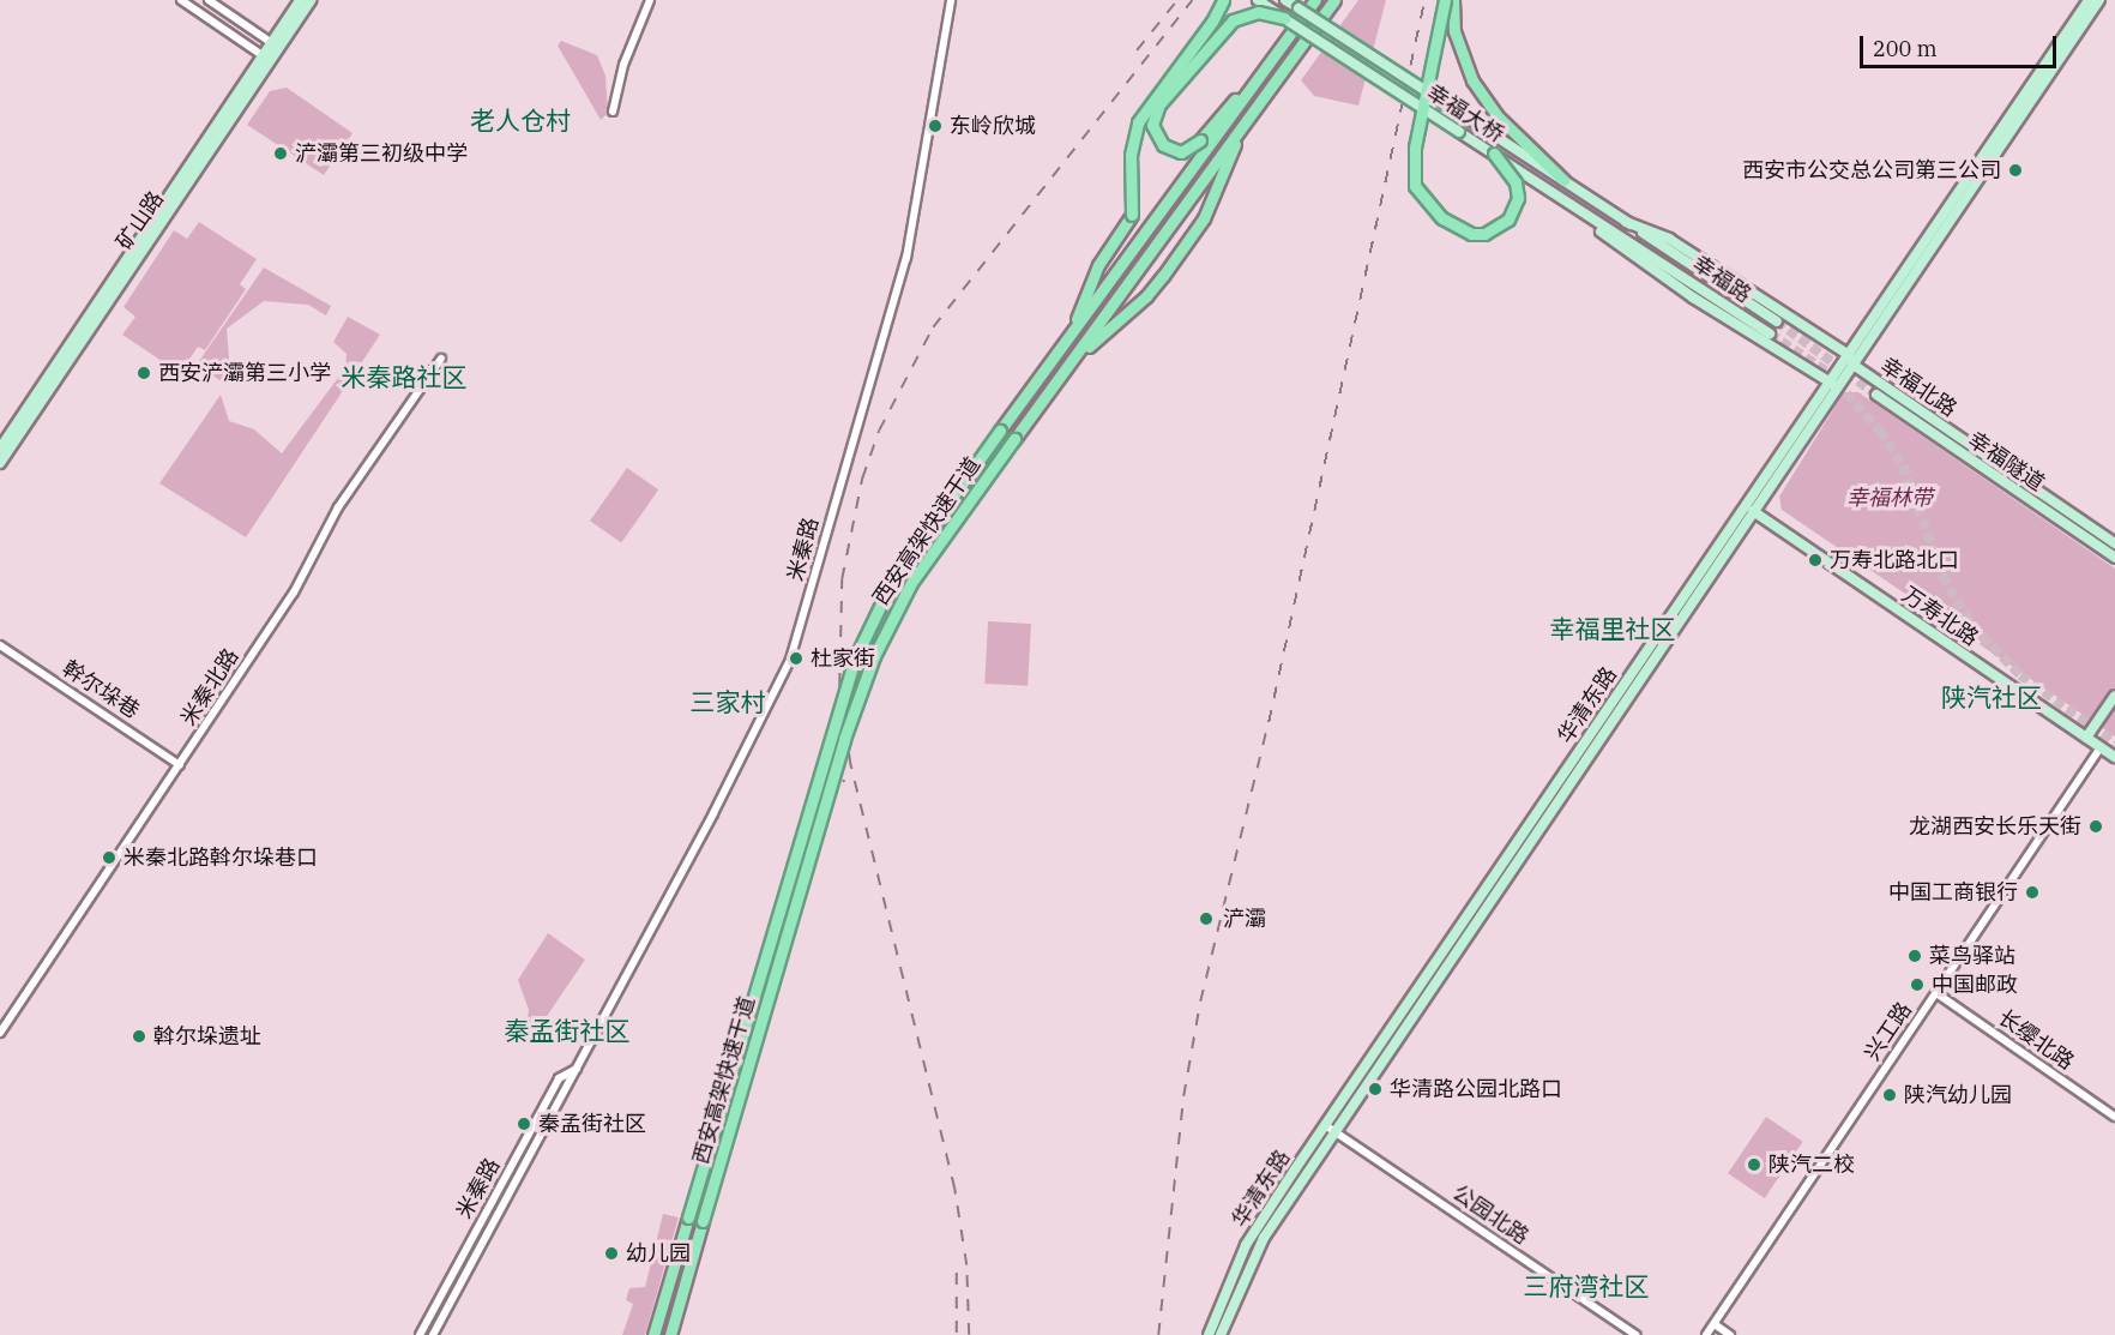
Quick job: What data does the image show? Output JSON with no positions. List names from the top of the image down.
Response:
{
  "streets": {
    "highway": ["西安高架快速干道"],
    "main road": [
      "幸福大桥",
      "矿山路",
      "幸福路",
      "幸福北路",
      "幸福隧道",
      "万寿北路",
      "华清东路"
    ],
    "street": [
      "米秦路",
      "米秦北路",
      "幹尔垛巷",
      "兴工路",
      "长缨北路",
      "公园北路"
    ]
  },
  "crossings": [
    ["幸福大桥", "幸福路"],
    ["幸福北路", "华清东路"],
    ["万寿北路", "华清东路"],
    ["万寿北路", "兴工路"],
    ["米秦北路", "幹尔垛巷"],
    ["华清东路", "公园北路"],
    ["兴工路", "长缨北路"]
  ],
  "districts": [
    "老人仓村",
    "米秦路社区",
    "幸福里社区",
    "陕汽社区",
    "三家村",
    "秦孟街社区",
    "三府湾社区"
  ],
  "parks": ["幸福林带"],
  "places": [
    "东岭欣城",
    "浐灞第三初级中学",
    "西安市公交总公司第三公司",
    "西安浐灞第三小学",
    "万寿北路北口",
    "杜家街",
    "龙湖西安长乐天街",
    "米秦北路斡尔垛巷口",
    "中国工商银行",
    "浐灞",
    "菜鸟驿站",
    "中国邮政",
    "斡尔垛遗址",
    "华清路公园北路口",
    "陕汽幼儿园",
    "秦孟街社区",
    "陕汽二校",
    "幼儿园"
  ],
  "scale_bar": "200 m"
}
